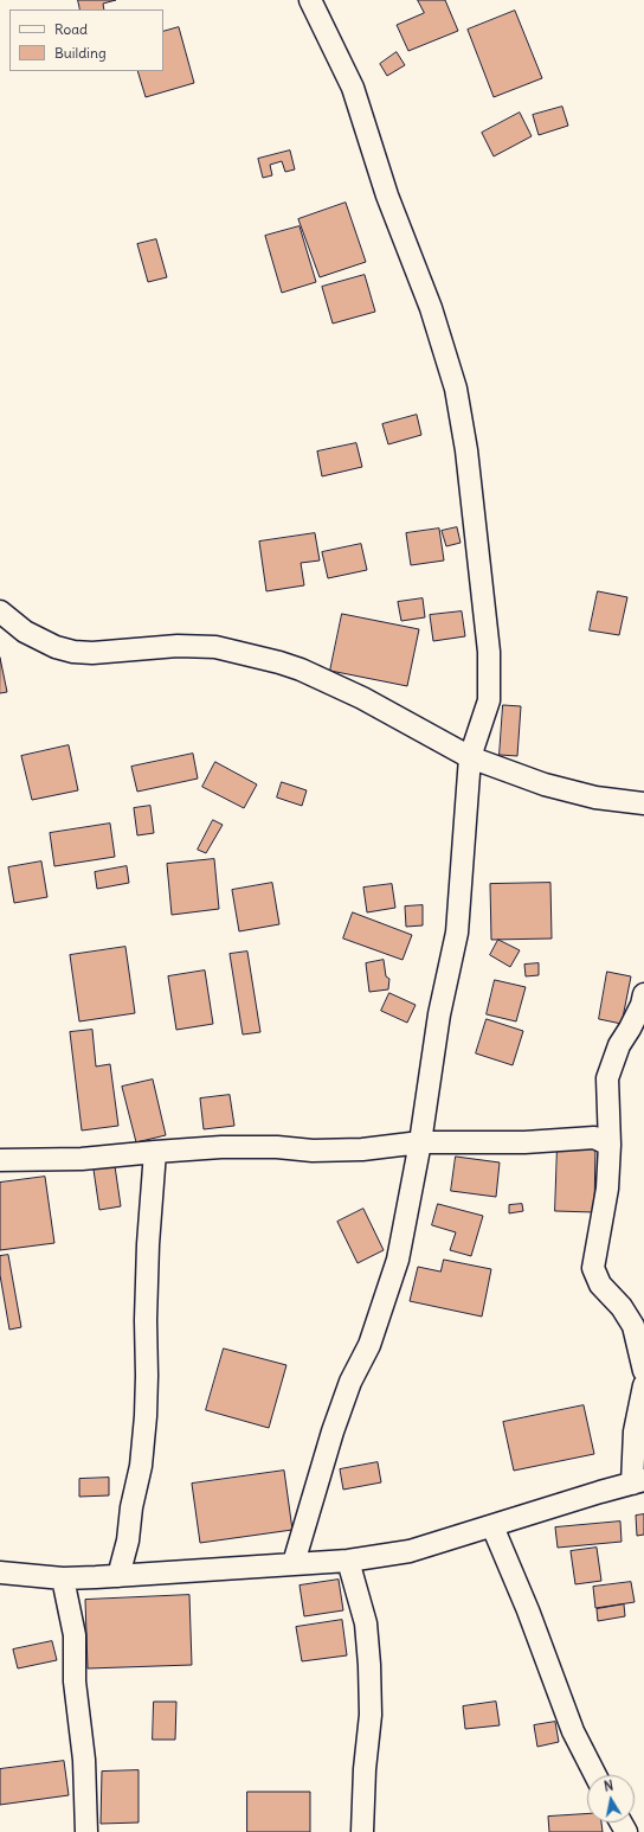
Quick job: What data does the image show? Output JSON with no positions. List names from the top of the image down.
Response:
{
  "legend": ["Road", "Building"],
  "north": "top"
}
